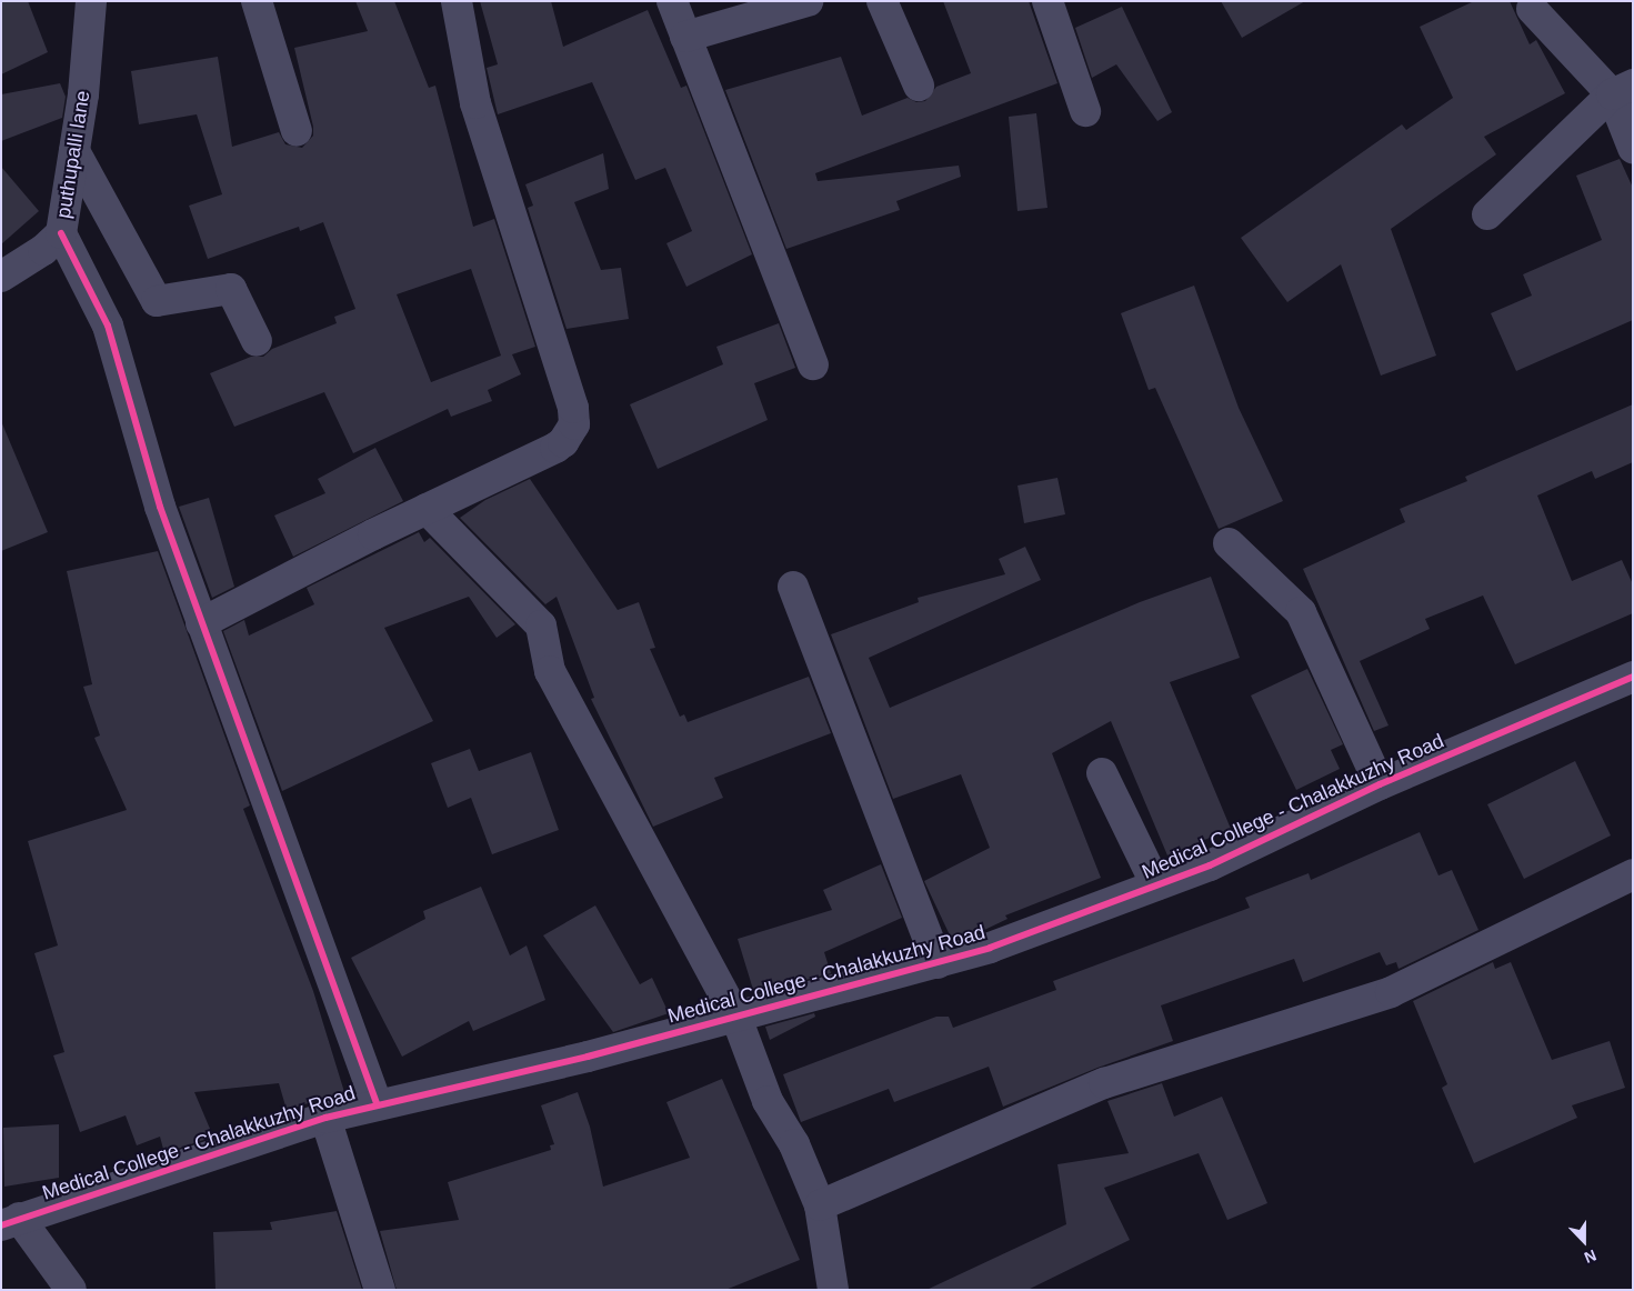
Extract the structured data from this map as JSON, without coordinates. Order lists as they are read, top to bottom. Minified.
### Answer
{"streets":{"street":["puthupalli lane","Medical College - Chalakkuzhy Road"]},"north":"bottom"}
